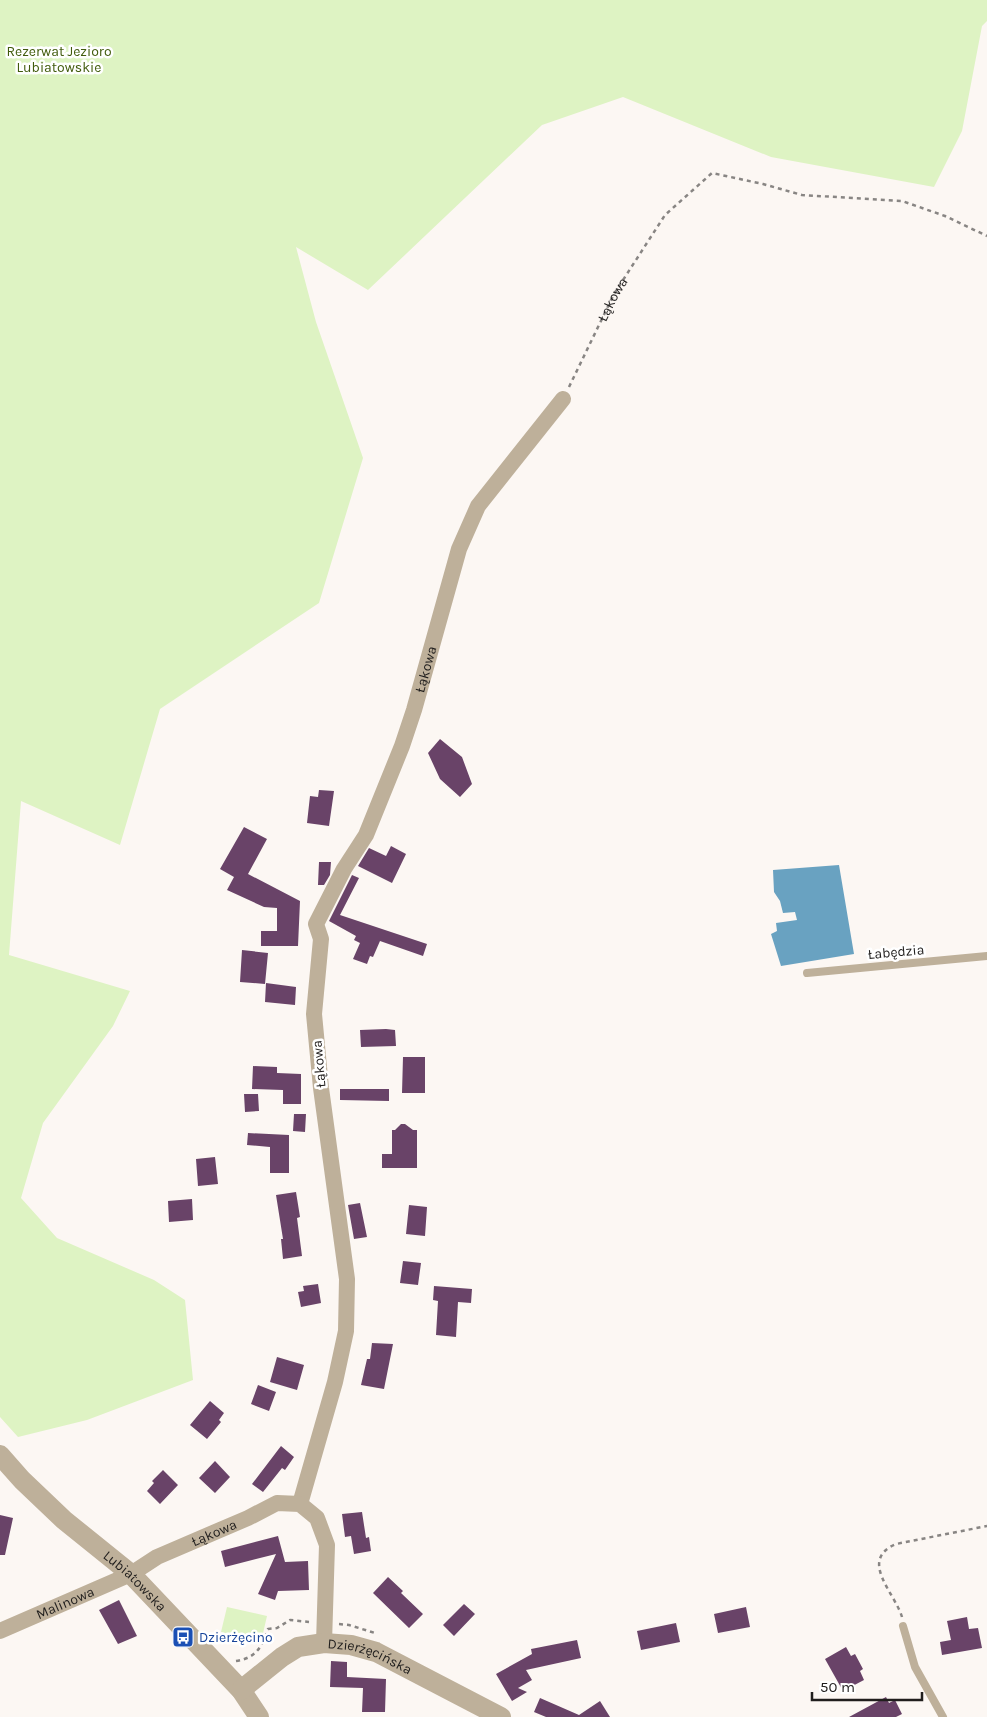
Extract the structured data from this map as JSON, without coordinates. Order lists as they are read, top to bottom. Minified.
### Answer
{"streets":{"street":["Łąkowa","Lubiatowska","Malinowa","Dzierżęcińska"],"lane":["Łabędzia"]},"crossings":[["Łąkowa","Lubiatowska"],["Łąkowa","Malinowa"],["Lubiatowska","Malinowa"],["Lubiatowska","Dzierżęcińska"]],"parks":["Rezerwat Jezioro Lubiatowskie"],"places":{"bus stop":["Dzierżęcino"]},"scale_bar":"50 m"}
